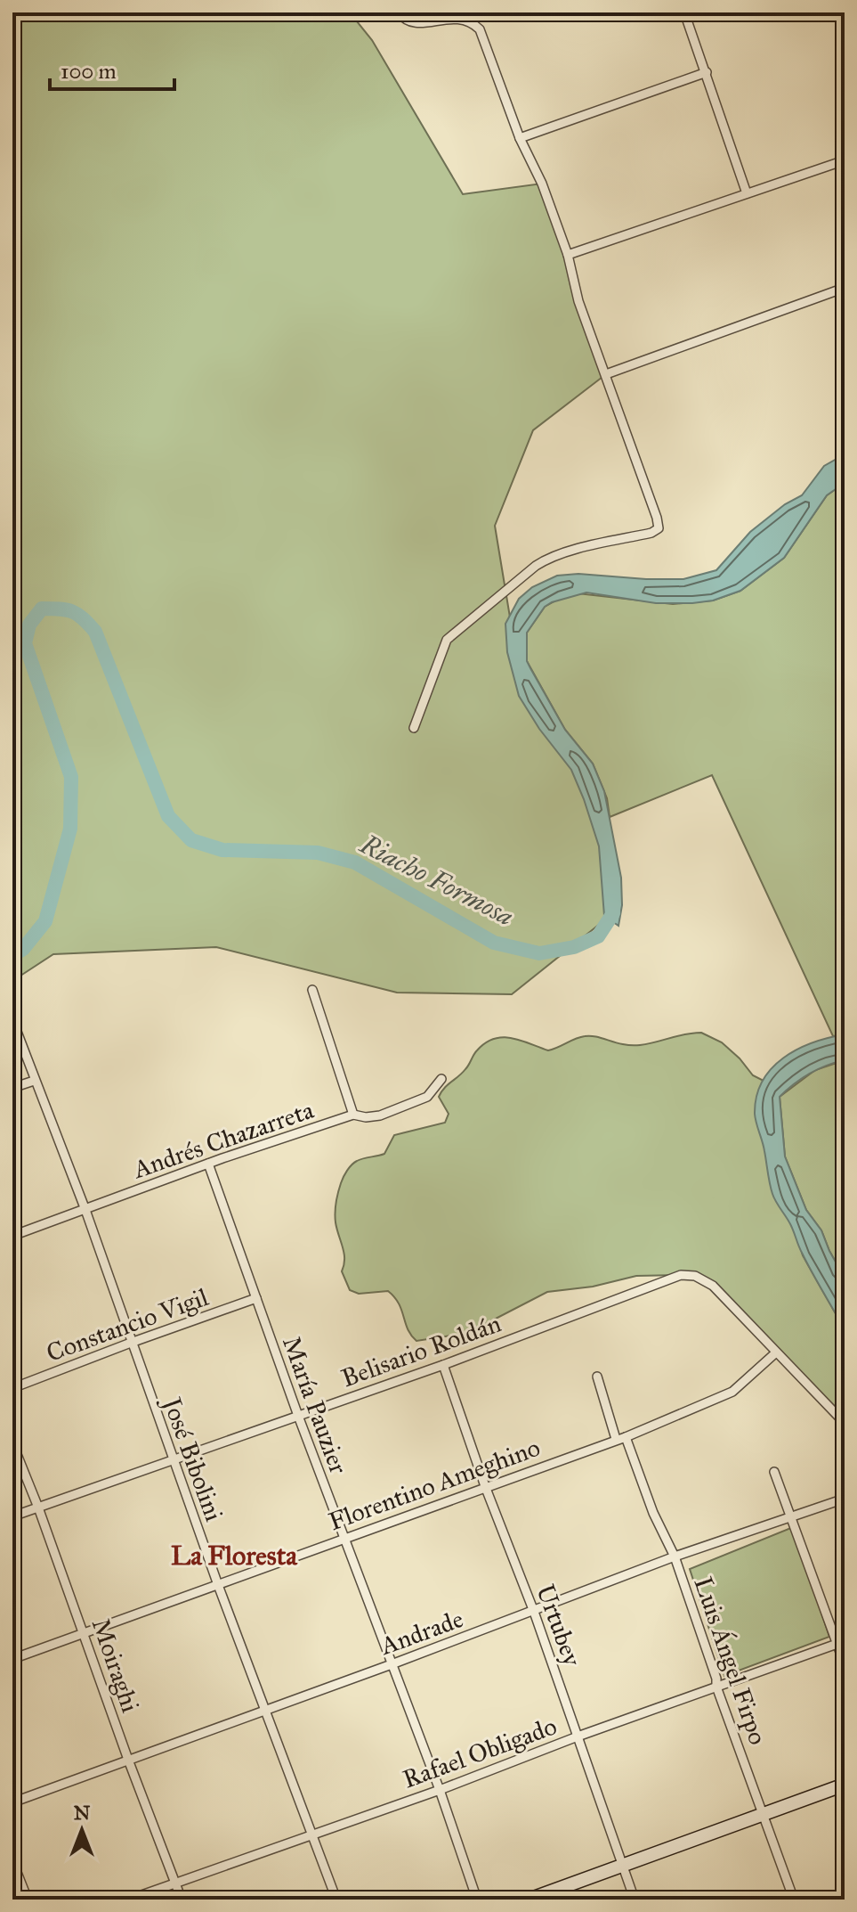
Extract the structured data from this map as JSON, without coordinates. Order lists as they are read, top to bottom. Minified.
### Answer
{"streets":{"street":["Andrés Chazarreta","Constancio Vigil","Belisario Roldán","María Pauzier","José Bibolini","Florentino Ameghino","Urtubey","Andrade","Luis Ángel Firpo","Moiraghi","Rafael Obligado"]},"crossings":[["Andrés Chazarreta","María Pauzier"],["Andrés Chazarreta","José Bibolini"],["Constancio Vigil","María Pauzier"],["Constancio Vigil","José Bibolini"],["Belisario Roldán","María Pauzier"],["Belisario Roldán","José Bibolini"],["Belisario Roldán","Florentino Ameghino"],["Belisario Roldán","Urtubey"],["Belisario Roldán","Moiraghi"],["María Pauzier","Florentino Ameghino"],["María Pauzier","Andrade"],["María Pauzier","Rafael Obligado"],["José Bibolini","Florentino Ameghino"],["José Bibolini","Andrade"],["José Bibolini","Rafael Obligado"],["Florentino Ameghino","Urtubey"],["Florentino Ameghino","Luis Ángel Firpo"],["Florentino Ameghino","Moiraghi"],["Urtubey","Andrade"],["Urtubey","Rafael Obligado"],["Andrade","Luis Ángel Firpo"],["Andrade","Moiraghi"],["Luis Ángel Firpo","Rafael Obligado"],["Moiraghi","Rafael Obligado"]],"districts":["La Floresta"],"water":["Riacho Formosa"],"scale_bar":"100 m","north":"top"}
